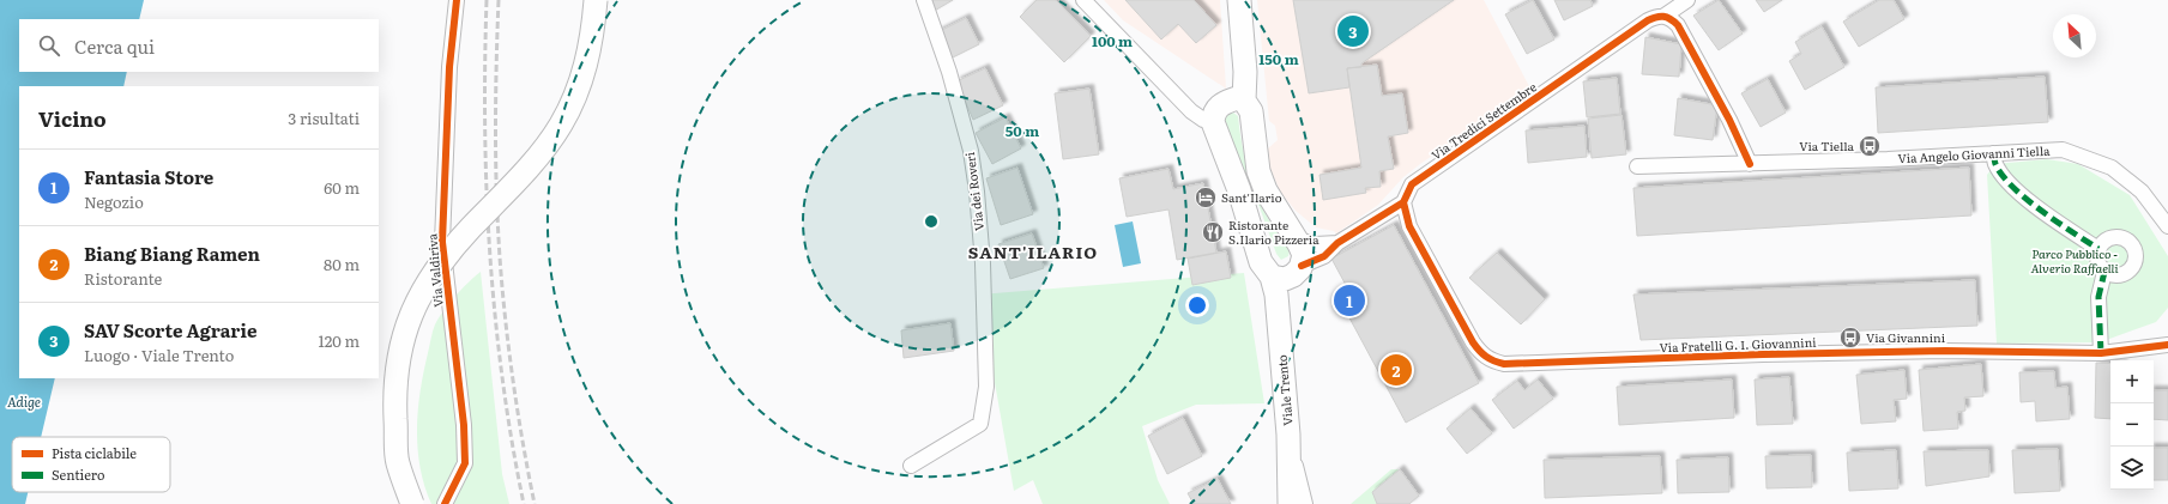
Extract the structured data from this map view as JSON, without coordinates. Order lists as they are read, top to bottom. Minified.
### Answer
{"streets":{"main road":["Viale Trento"],"street":["Via Tredici Settembre","Via Angelo Giovanni Tiella","Via dei Roveri","Via Valdiriva","Via Fratelli G. I. Giovannini"]},"crossings":[["Via Tredici Settembre","Via Fratelli G. I. Giovannini"]],"districts":["SANT'ILARIO"],"water":["Adige"],"parks":["Parco Pubblico - Alverio Raffaelli"],"places":{"bus stop":["Via Tiella","Via Givannini"],"hotel":["Sant'Ilario"],"restaurant":["Ristorante S.Ilario Pizzeria"]},"legend":["Pista ciclabile","Sentiero"],"north":"top left","page":{"pins":["3","1","2"],"search":"Cerca qui","heading":["Vicino","3 risultati"],"list":[{"mark":"1","name":"Fantasia Store","note":"Negozio","value":"60 m"},{"mark":"2","name":"Biang Biang Ramen","note":"Ristorante","value":"80 m"},{"mark":"3","name":"SAV Scorte Agrarie","note":"Luogo · Viale Trento","value":"120 m"}],"map_buttons":["+","−"]},"rings":["100 m","150 m","50 m"]}
